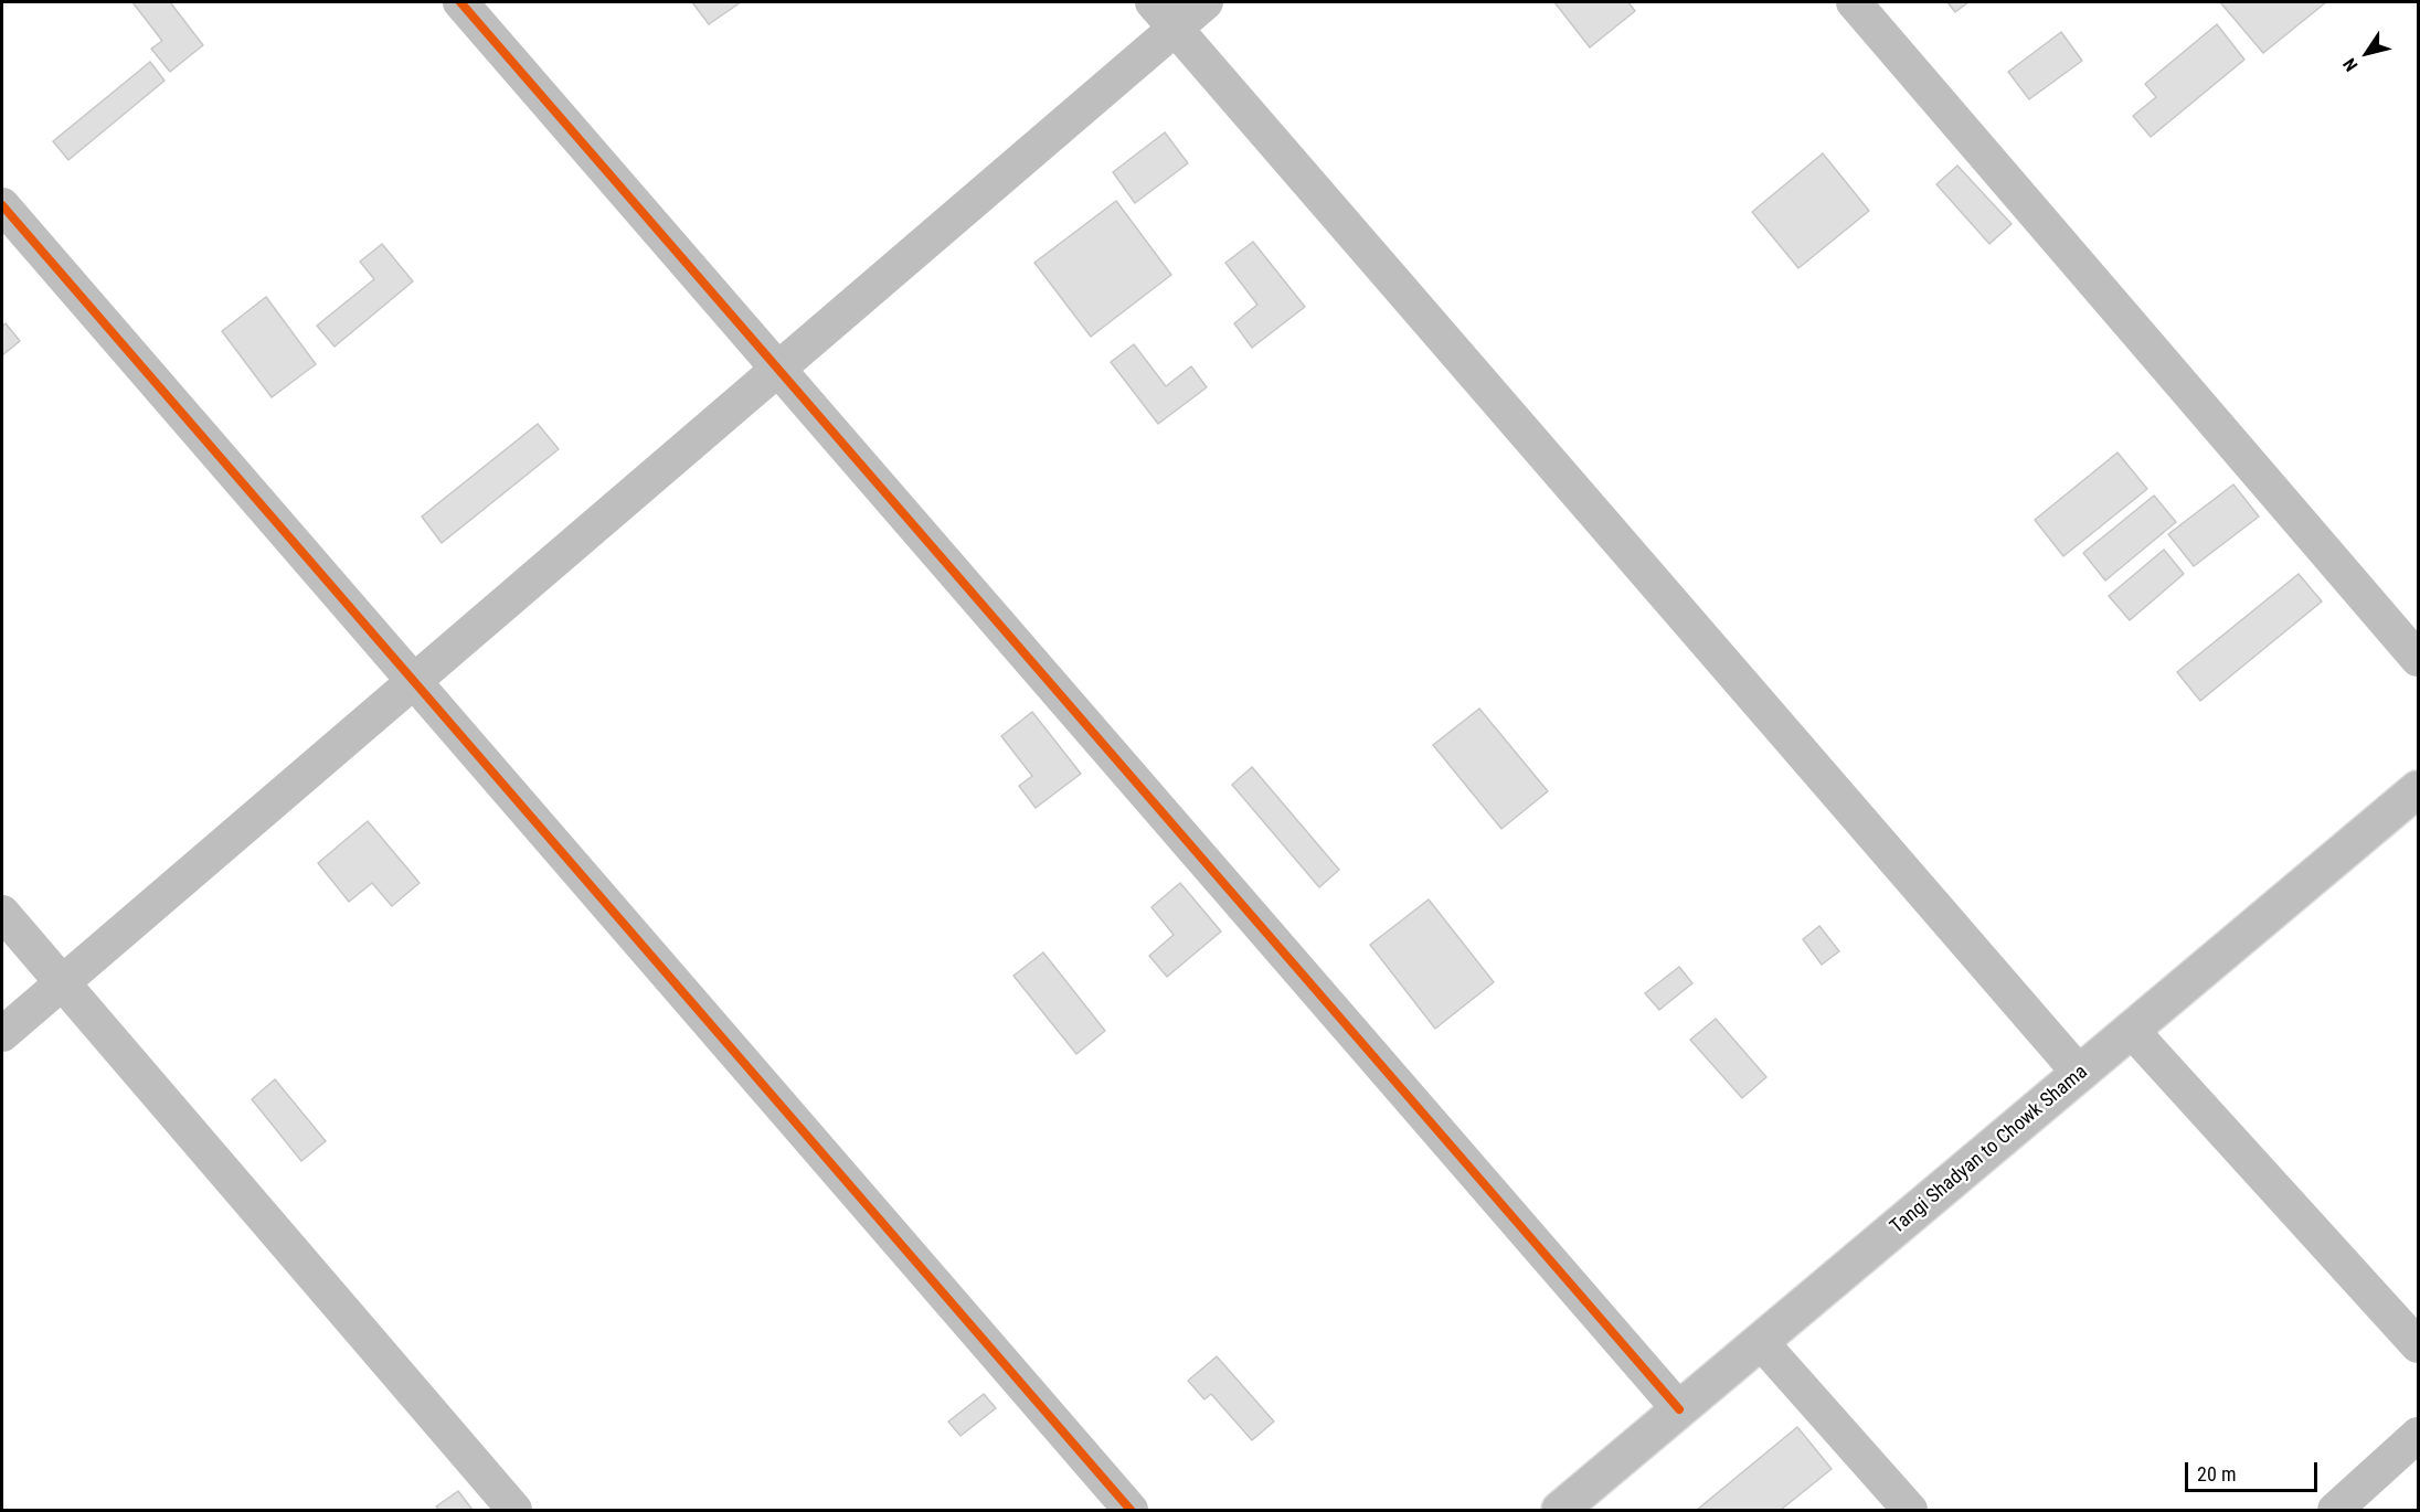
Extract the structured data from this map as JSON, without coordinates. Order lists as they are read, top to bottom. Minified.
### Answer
{"streets":{"main road":["Tangi Shadyan to Chowk Shama"]},"scale_bar":"20 m","north":"bottom left"}
